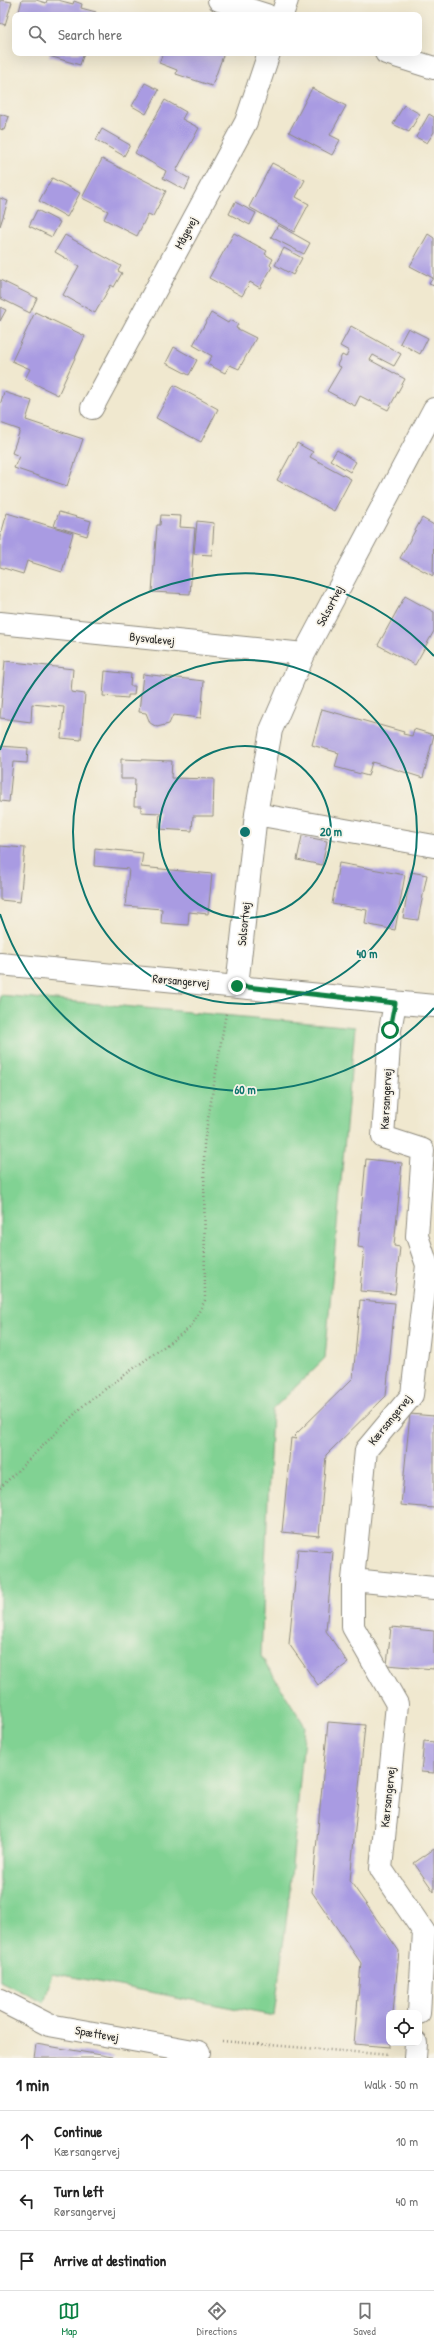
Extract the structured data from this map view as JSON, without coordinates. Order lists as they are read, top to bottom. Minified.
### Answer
{"streets":{"street":["Mågevej","Solsortvej","Bysvalevej","Rørsangervej","Kærsangervej","Spættevej"]},"crossings":[["Solsortvej","Bysvalevej"],["Solsortvej","Rørsangervej"],["Rørsangervej","Kærsangervej"]],"page":{"search":"Search here","heading":["1 min","Walk · 50 m"],"list":[["Continue","Kærsangervej","10 m"],["Turn left","Rørsangervej","40 m"],"Arrive at destination"],"nav":["Map","Directions","Saved"]},"rings":["20 m","40 m","60 m"]}
